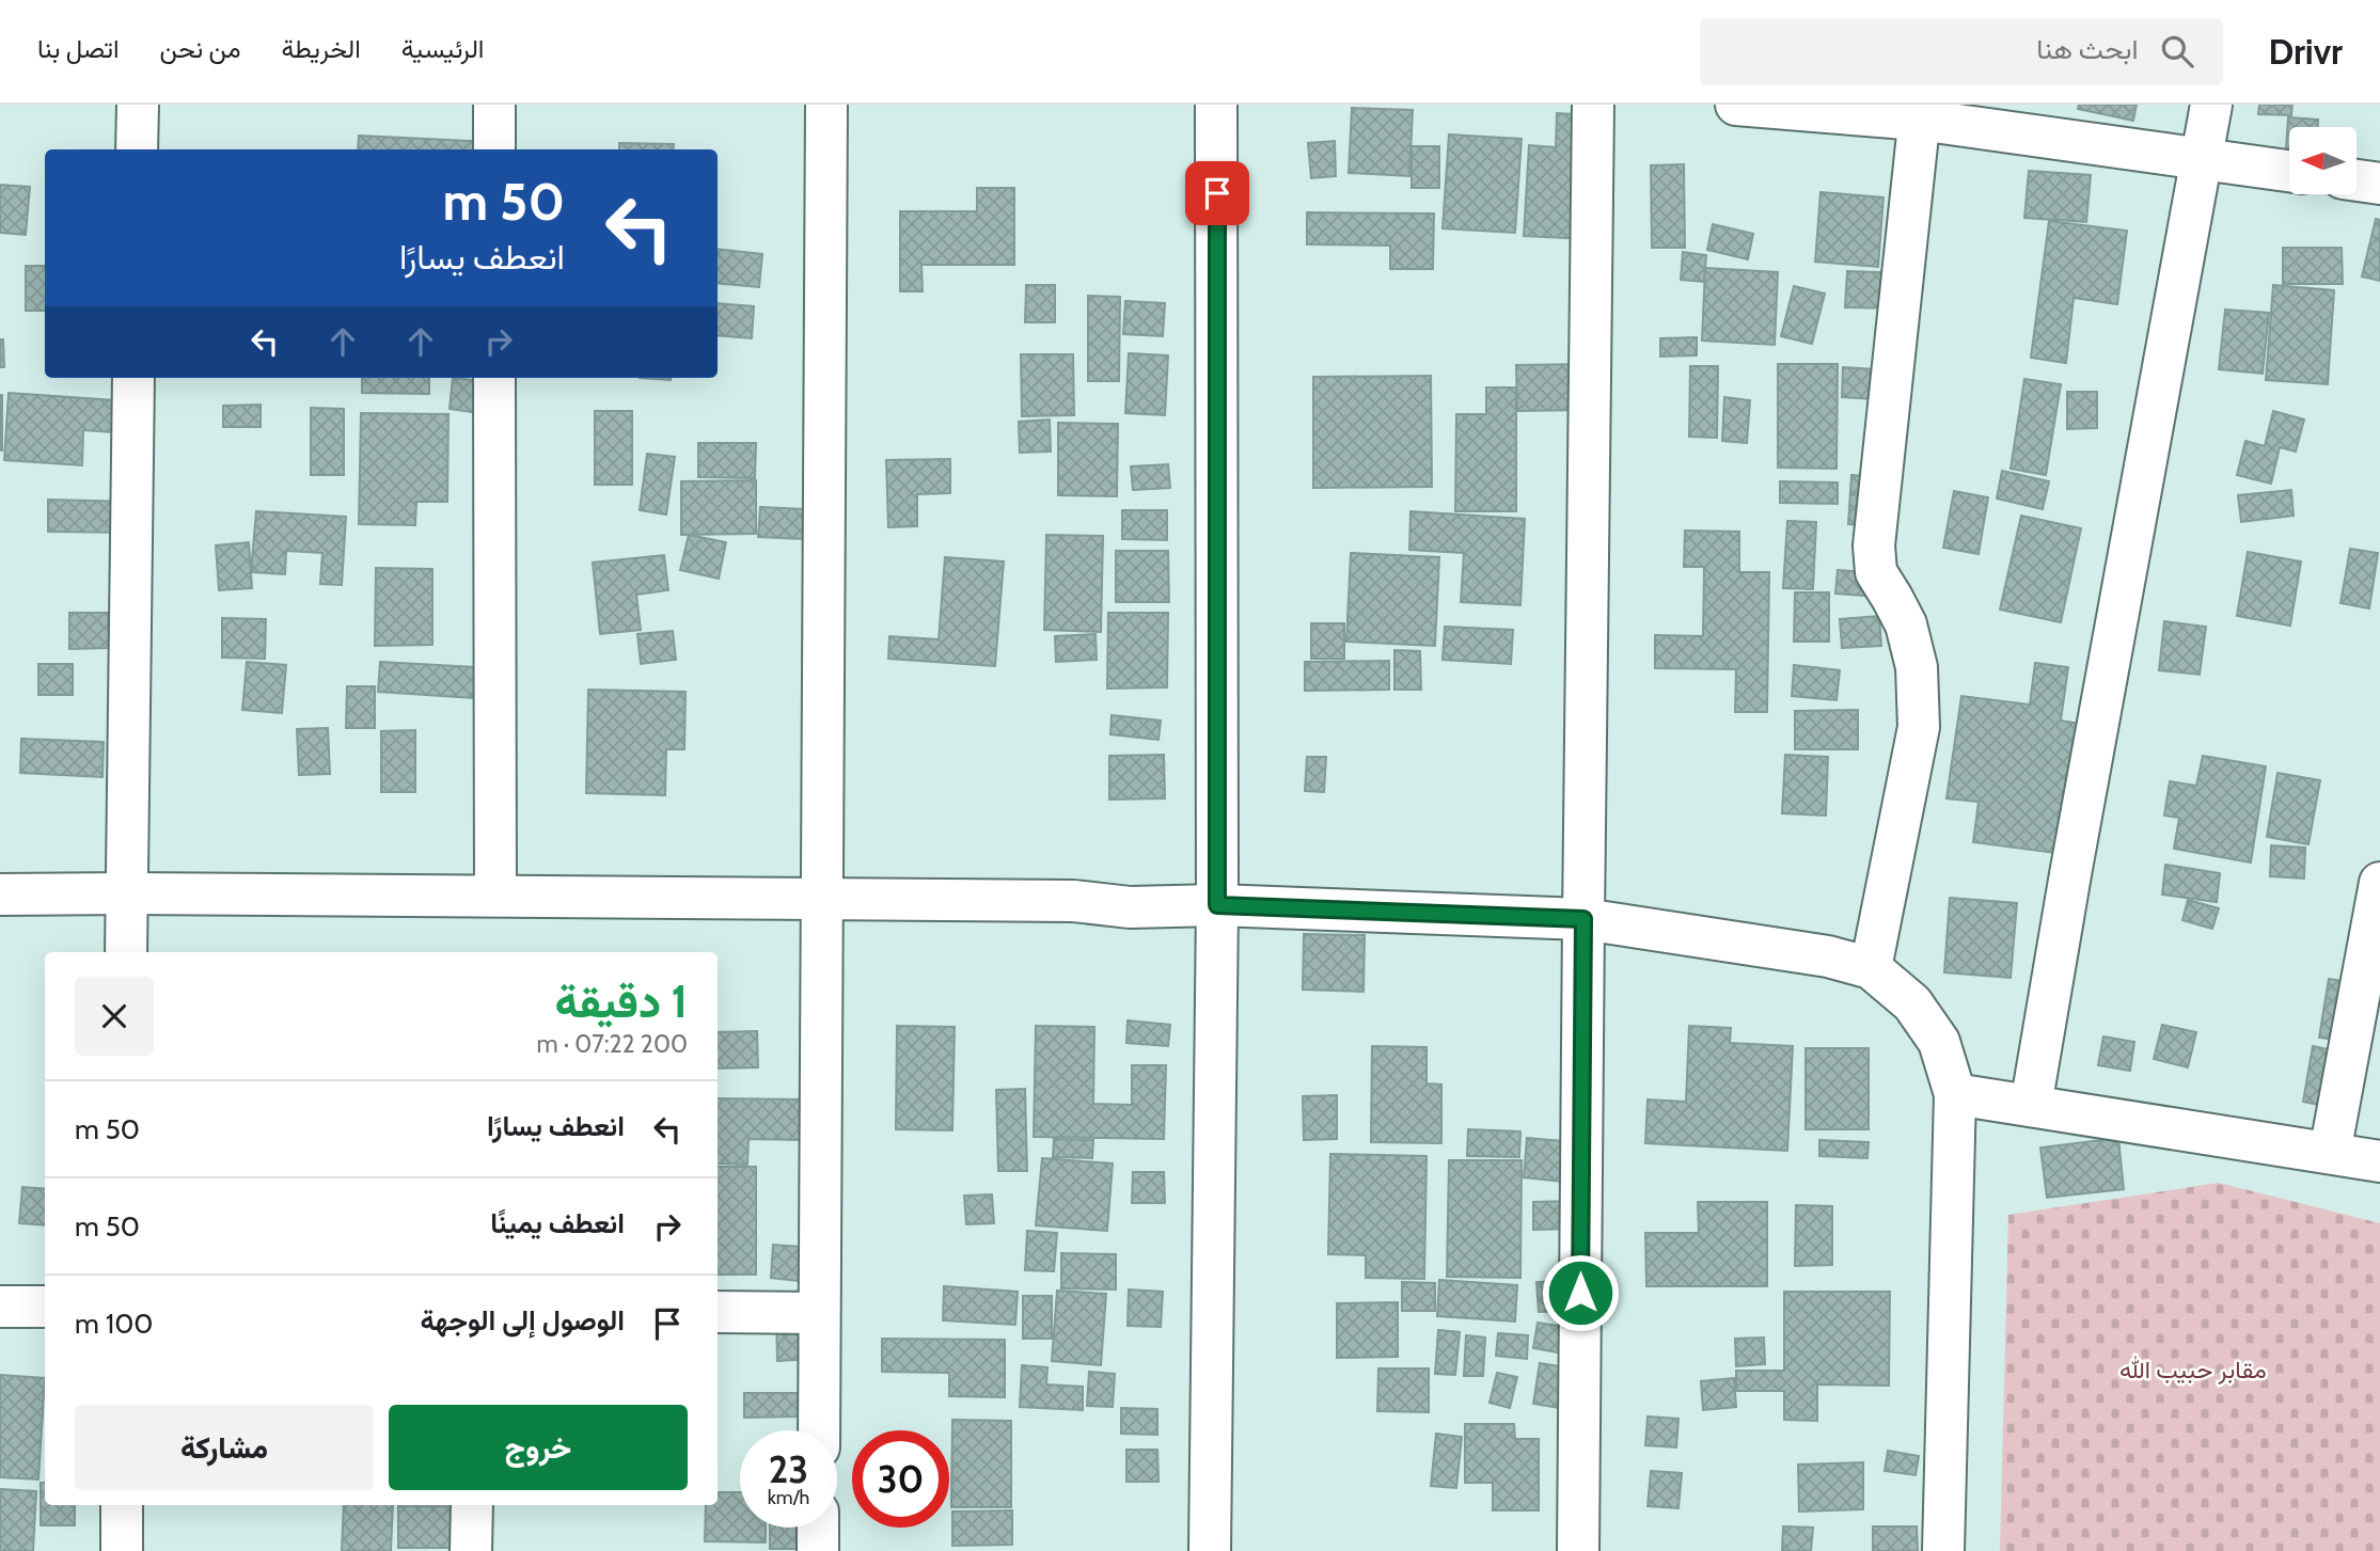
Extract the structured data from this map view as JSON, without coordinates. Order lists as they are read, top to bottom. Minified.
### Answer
{"parks":["مقابر حبيب الله"],"north":"left","page":{"header":"Drivr","search":"ابحث هنا","nav":["الرئيسية","الخريطة","من نحن","اتصل بنا"],"turn":["50 m","انعطف يسارًا"],"heading":["1 دقيقة","200 m · 07:22"],"list":[{"name":"انعطف يسارًا","value":"50 m"},{"name":"انعطف يمينًا","value":"50 m"},{"name":"الوصول إلى الوجهة","value":"100 m"}],"buttons":["خروج","مشاركة"],"speed":"23 km/h","limit":"30"}}
